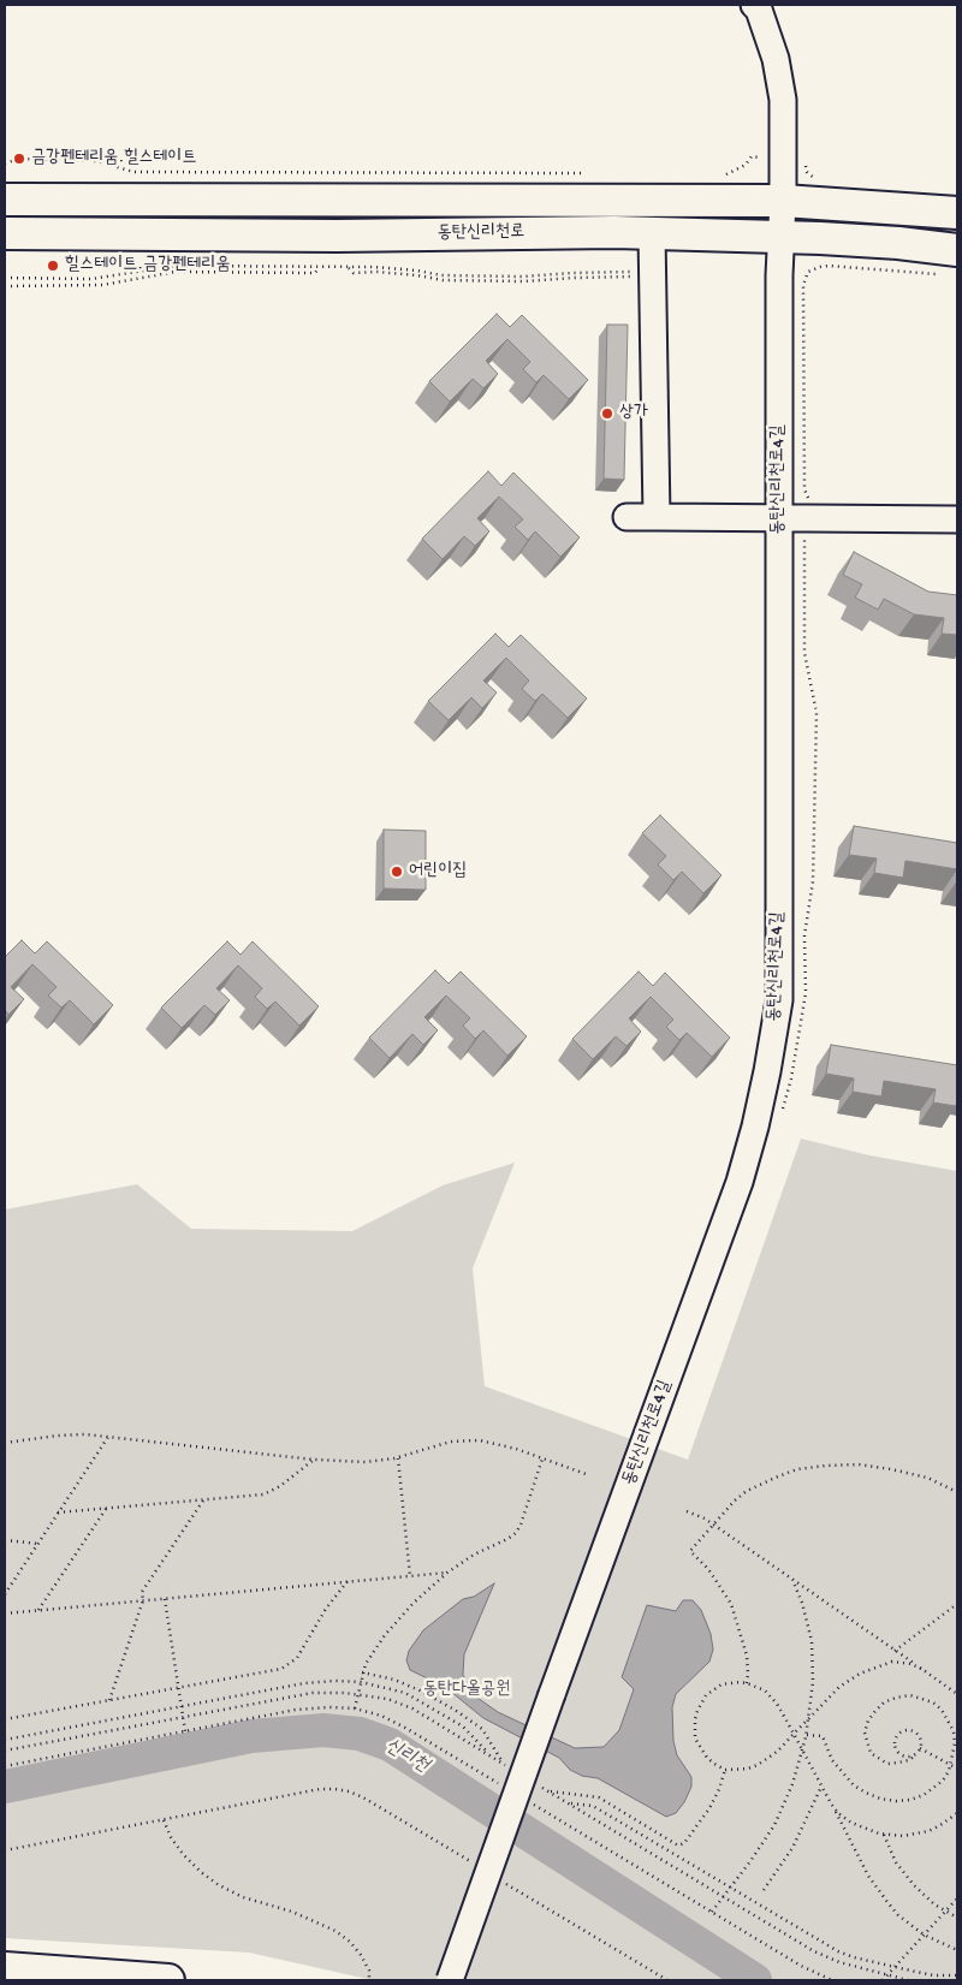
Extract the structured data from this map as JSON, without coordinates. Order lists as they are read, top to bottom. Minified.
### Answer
{"streets":{"main road":["동탄신리천로"],"street":["동탄신리천로4길"]},"crossings":[["동탄신리천로","동탄신리천로4길"]],"water":["신리천"],"parks":["동탄다올공원"],"places":["금강펜테리움.힐스테이트","힐스테이트.금강펜테리움","상가","어린이집"]}
